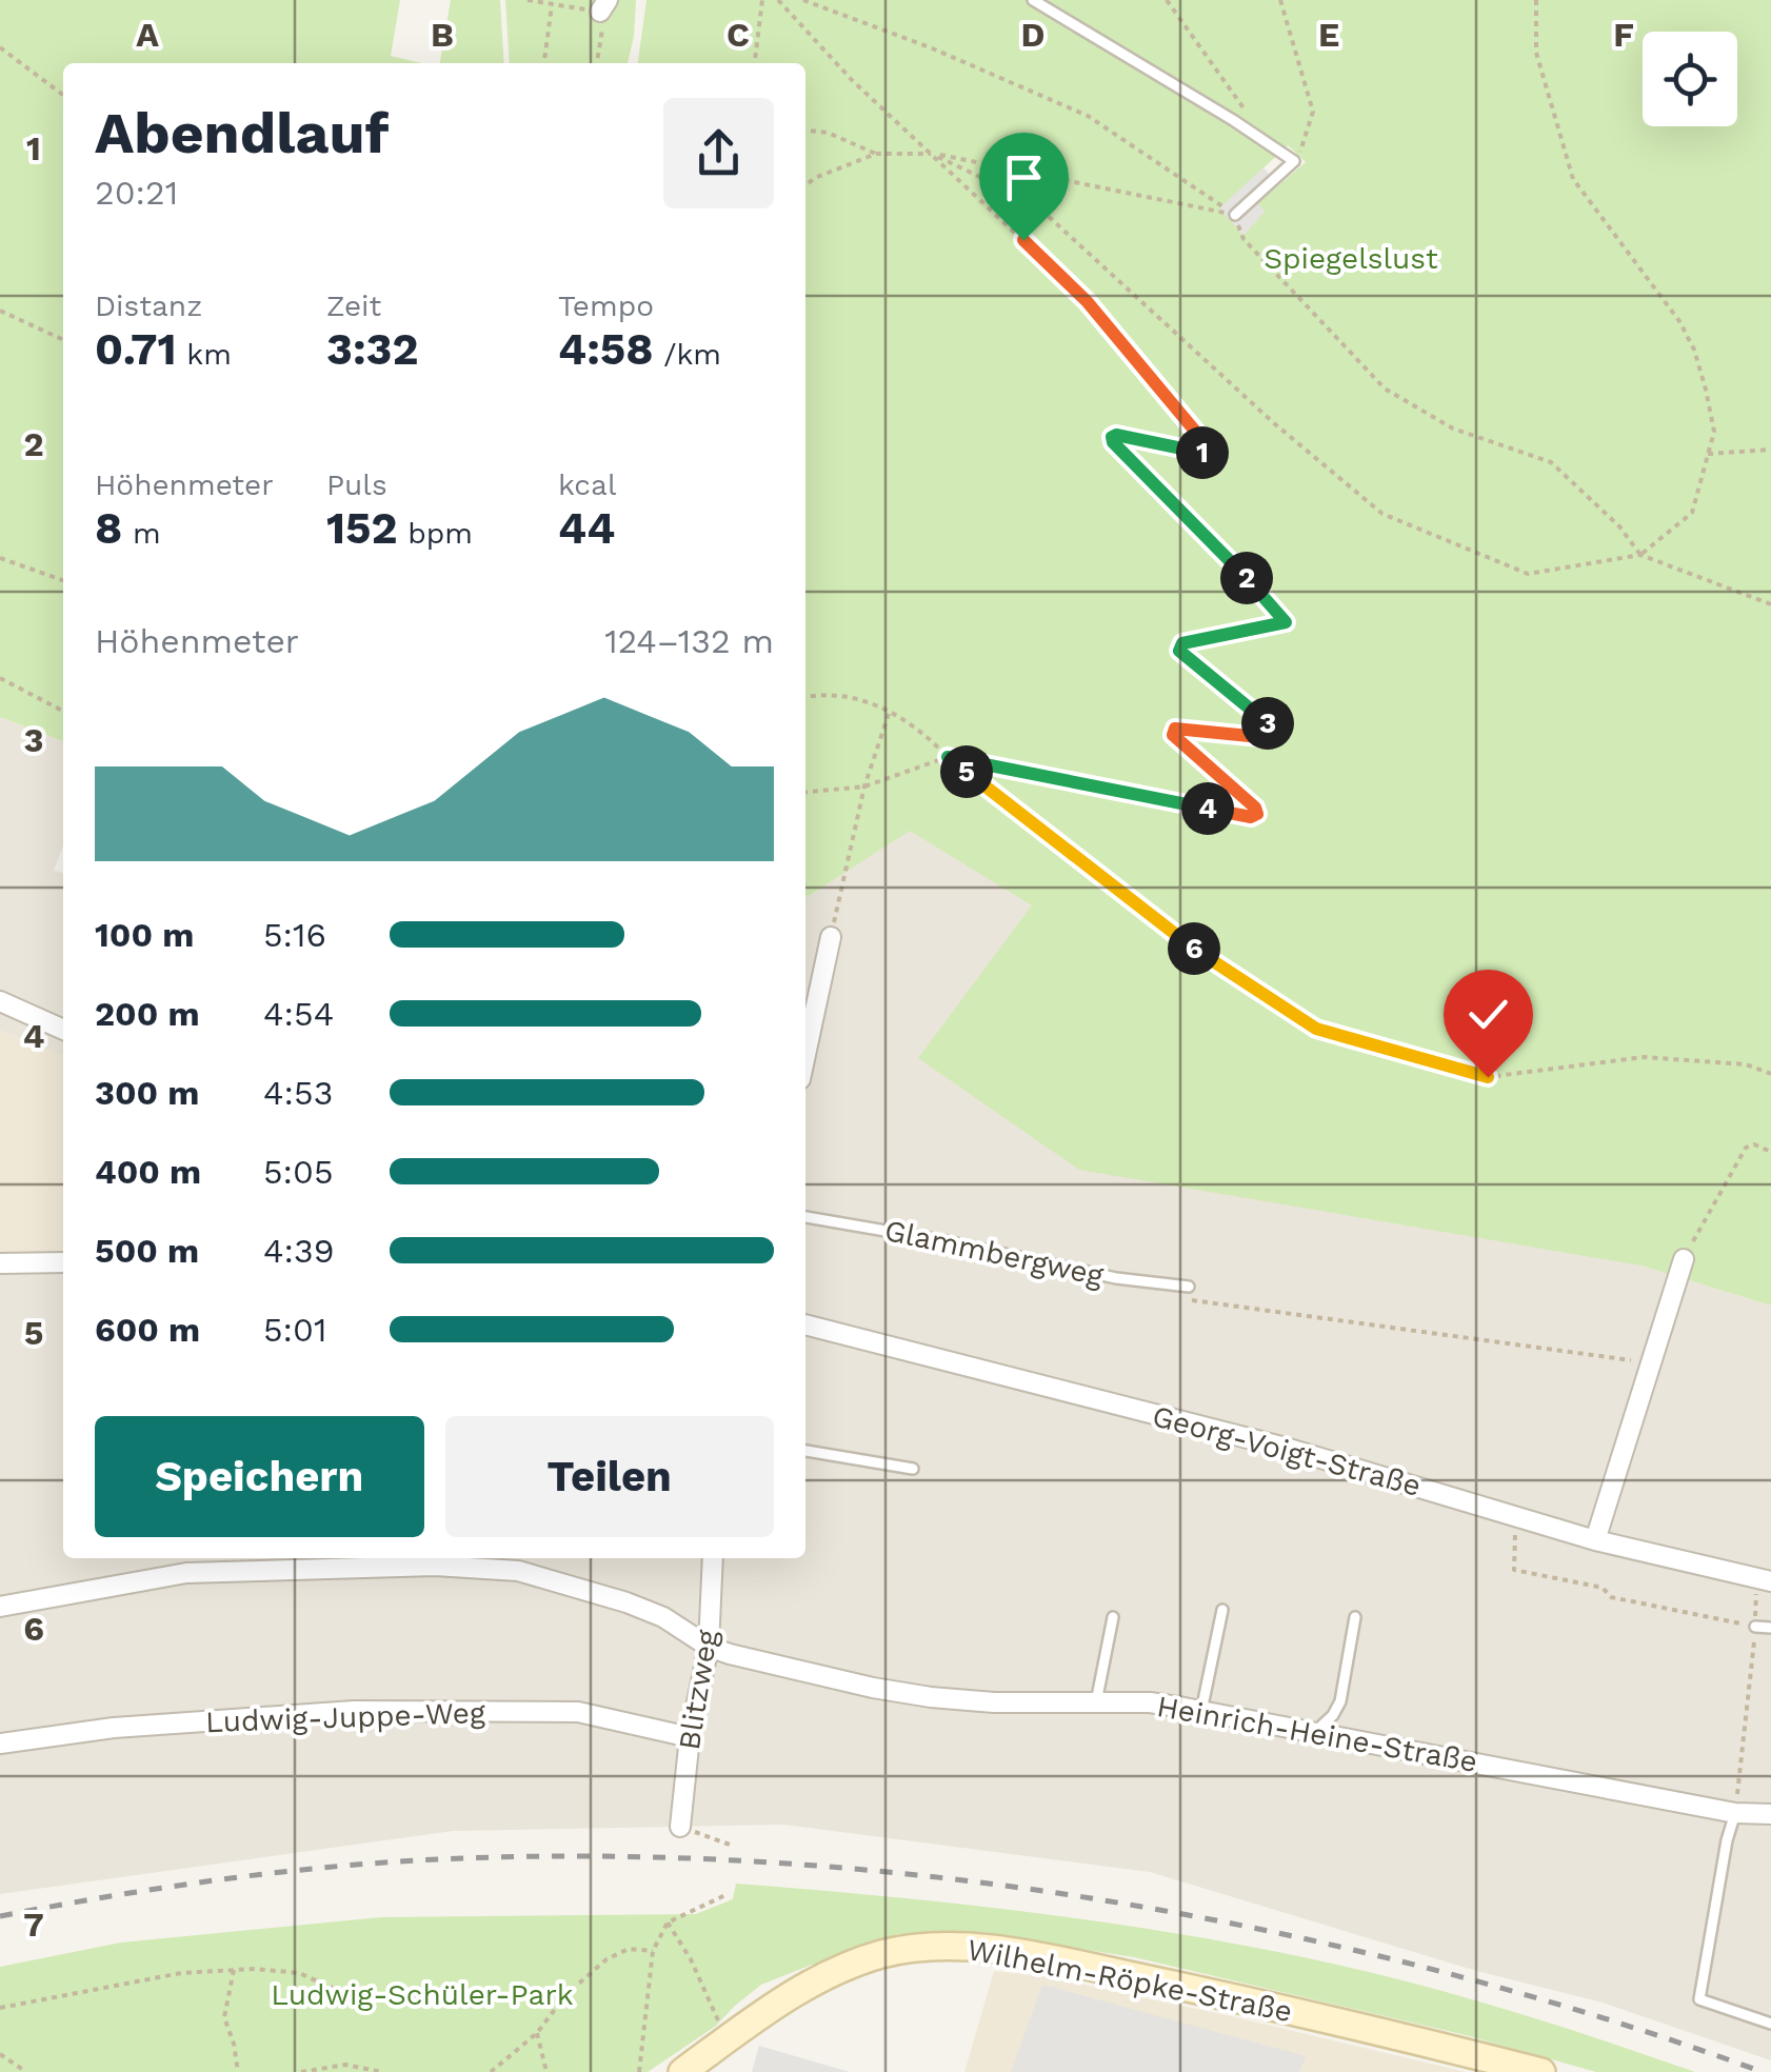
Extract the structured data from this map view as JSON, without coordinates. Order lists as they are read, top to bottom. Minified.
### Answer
{"streets":{"main road":["Wilhelm-Röpke-Straße"],"street":["Georg-Voigt-Straße","Blitzweg","Ludwig-Juppe-Weg","Heinrich-Heine-Straße"],"lane":["Glammbergweg"]},"crossings":[["Blitzweg","Ludwig-Juppe-Weg"],["Blitzweg","Heinrich-Heine-Straße"]],"parks":["Spiegelslust","Ludwig-Schüler-Park"],"page":{"heading":["Abendlauf","20:21"],"stats":[["Distanz","0.71 km"],["Zeit","3:32"],["Tempo","4:58 /km"],["Höhenmeter","8 m"],["Puls","152 bpm"],["kcal","44"]],"pins":["1","2","3","5","4","6"],"chart":["Höhenmeter","124–132 m"],"list":[{"name":"100 m","note":"5:16"},{"name":"200 m","note":"4:54"},{"name":"300 m","note":"4:53"},{"name":"400 m","note":"5:05"},{"name":"500 m","note":"4:39"},{"name":"600 m","note":"5:01"}],"buttons":["Speichern","Teilen"]},"grid":{"columns":["A","B","C","D","E","F"],"rows":["1","2","3","4","5","6","7"]}}
